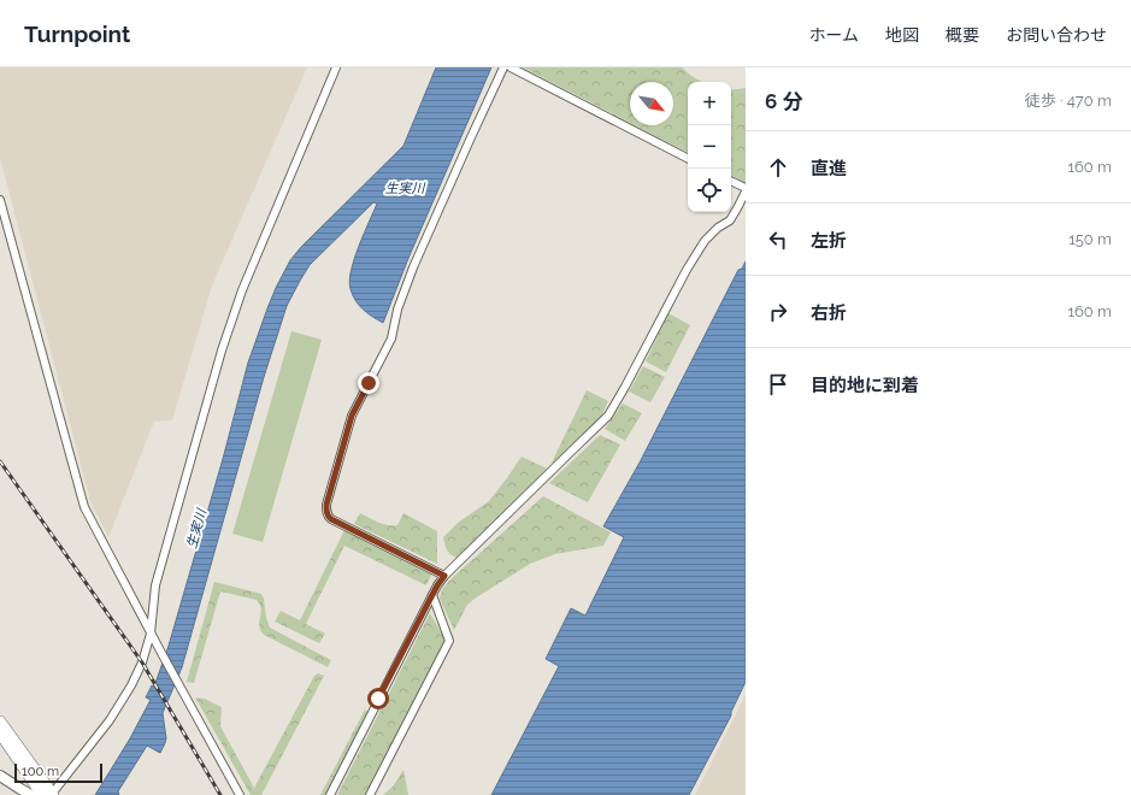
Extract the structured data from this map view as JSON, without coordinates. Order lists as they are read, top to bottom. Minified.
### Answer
{"water":["生実川"],"scale_bar":"100 m","north":"bottom right","page":{"header":"Turnpoint","nav":["ホーム","地図","概要","お問い合わせ"],"heading":["6 分","徒歩 · 470 m"],"map_buttons":["+","−"],"list":[["直進","160 m"],["左折","150 m"],["右折","160 m"],"目的地に到着"],"scale":"100 m"}}
